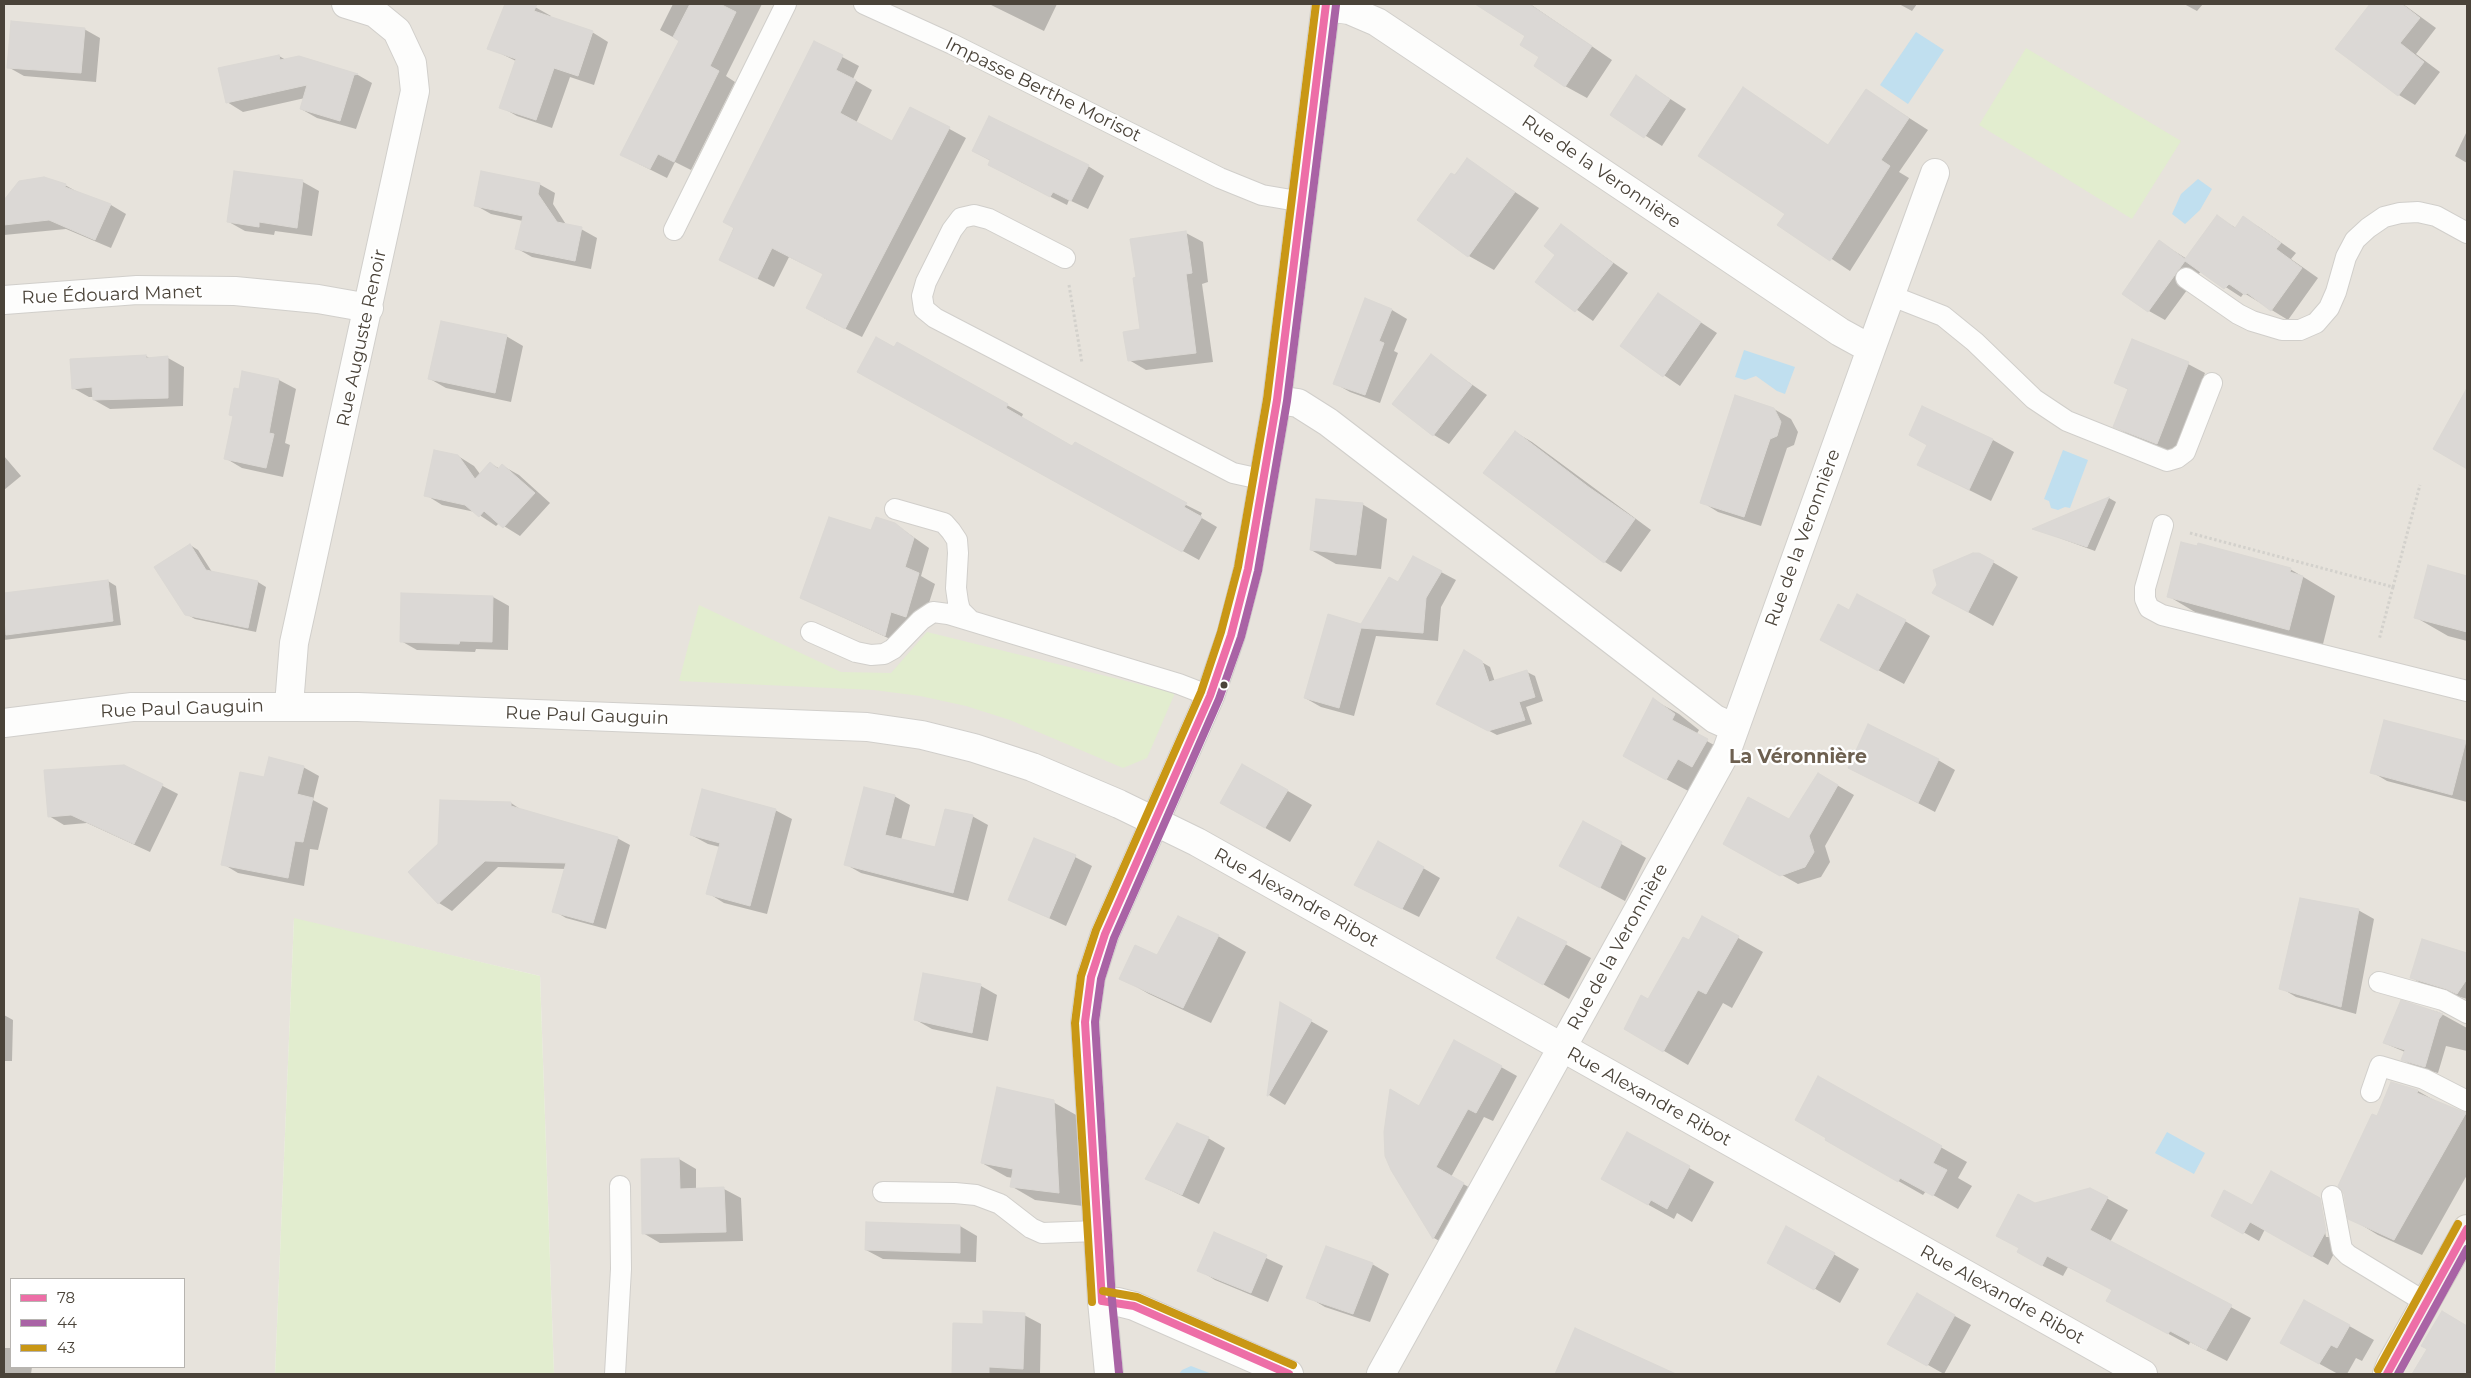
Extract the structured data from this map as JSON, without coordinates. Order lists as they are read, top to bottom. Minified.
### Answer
{"streets":{"street":["Rue de la Veronnière","Rue Édouard Manet","Rue Auguste Renoir","Rue Paul Gauguin","Rue Alexandre Ribot"],"lane":["Impasse Berthe Morisot"]},"crossings":[["Rue de la Veronnière","Rue Alexandre Ribot"],["Rue Édouard Manet","Rue Auguste Renoir"],["Rue Auguste Renoir","Rue Paul Gauguin"],["Rue Paul Gauguin","Rue Alexandre Ribot"]],"districts":["La Véronnière"],"lines":["transit line 78","transit line 43","transit line 44"],"legend":["78","44","43"]}
